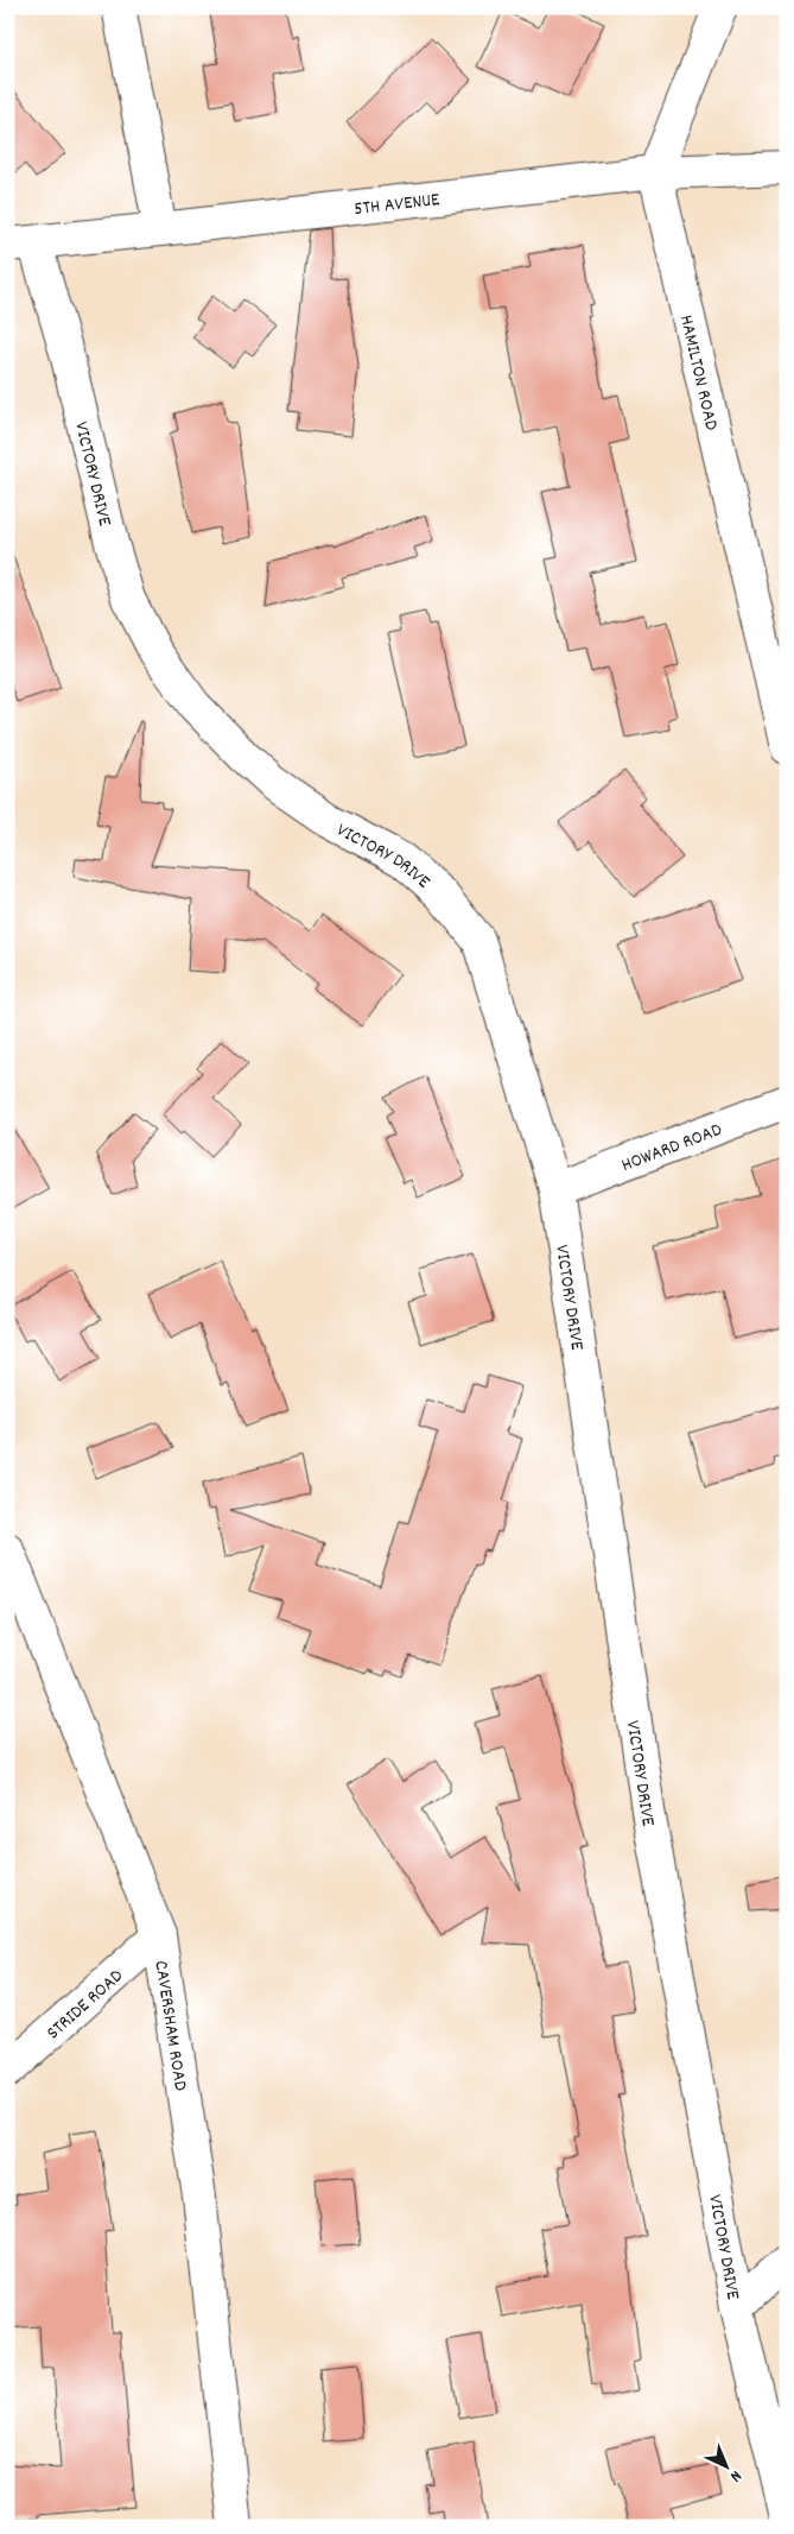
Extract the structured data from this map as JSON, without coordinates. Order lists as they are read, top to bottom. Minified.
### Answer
{"streets":{"street":["5TH AVENUE","HAMILTON ROAD","VICTORY DRIVE","HOWARD ROAD","STRIDE ROAD","CAVERSHAM ROAD"]},"crossings":[["5TH AVENUE","HAMILTON ROAD"],["5TH AVENUE","VICTORY DRIVE"],["VICTORY DRIVE","HOWARD ROAD"],["STRIDE ROAD","CAVERSHAM ROAD"]],"north":"bottom right"}
